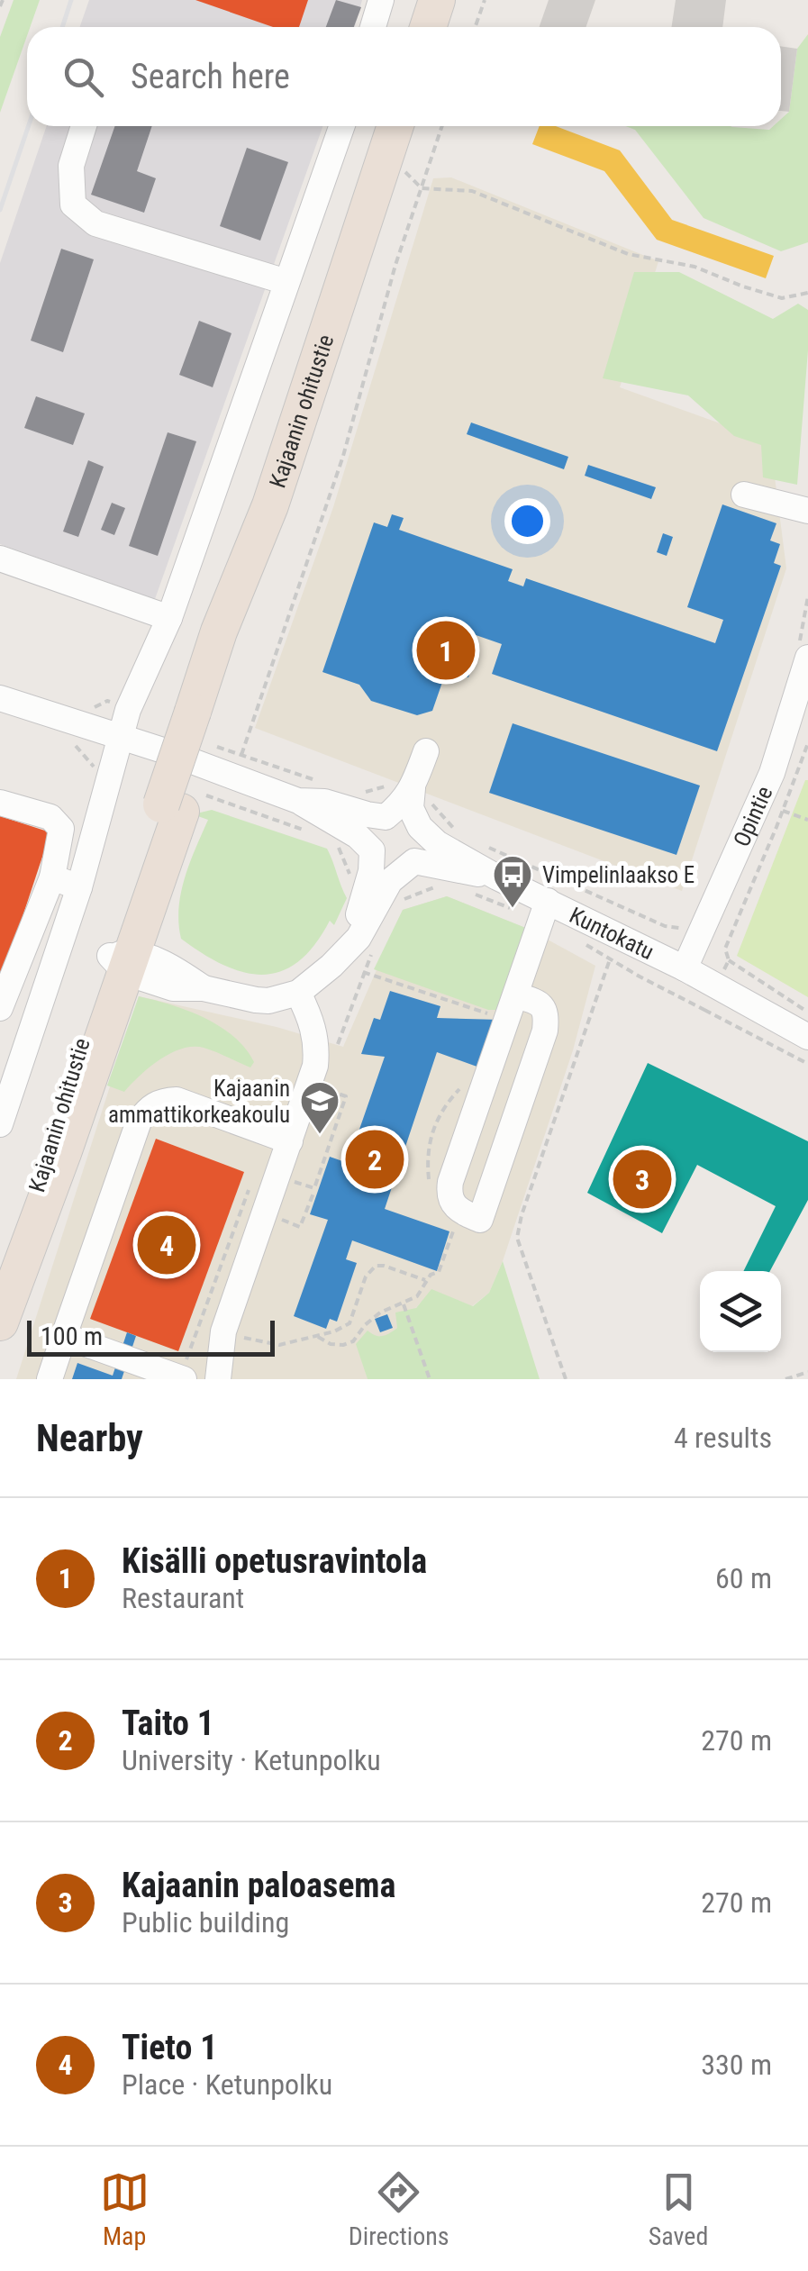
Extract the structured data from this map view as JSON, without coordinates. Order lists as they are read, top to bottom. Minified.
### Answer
{"streets":{"highway":["Kajaanin ohitustie"],"street":["Opintie","Kuntokatu"]},"crossings":[["Opintie","Kuntokatu"]],"places":{"bus stop":["Vimpelinlaakso E"],"school or university":["Kajaanin ammattikorkeakoulu"]},"scale_bar":"100 m","page":{"search":"Search here","pins":["1","2","3","4"],"scale":"100 m","heading":["Nearby","4 results"],"list":[{"mark":"1","name":"Kisälli opetusravintola","note":"Restaurant","value":"60 m"},{"mark":"2","name":"Taito 1","note":"University · Ketunpolku","value":"270 m"},{"mark":"3","name":"Kajaanin paloasema","note":"Public building","value":"270 m"},{"mark":"4","name":"Tieto 1","note":"Place · Ketunpolku","value":"330 m"}],"nav":["Map","Directions","Saved"]}}
